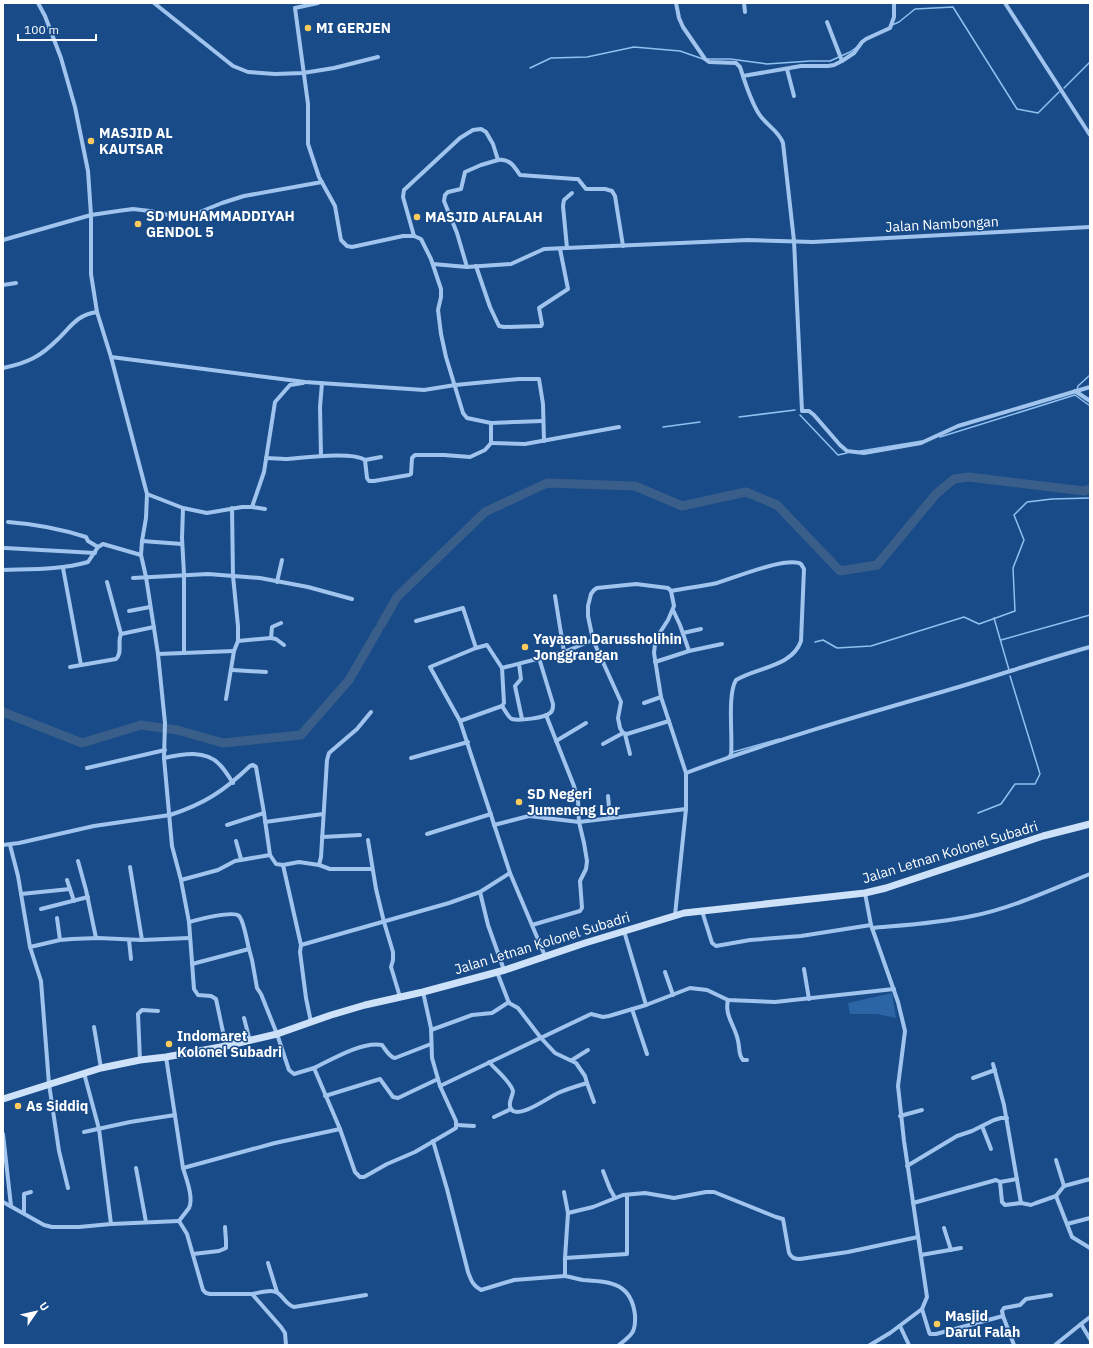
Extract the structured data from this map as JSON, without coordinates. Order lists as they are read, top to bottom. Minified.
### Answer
{"streets":{"main road":["Jalan Letnan Kolonel Subadri"],"street":["Jalan Nambongan"]},"places":["MI GERJEN","MASJID AL KAUTSAR","MASJID ALFALAH","SD MUHAMMADDIYAH GENDOL 5","Yayasan Darussholihin Jonggrangan","SD Negeri Jumeneng Lor","Indomaret Kolonel Subadri","As Siddiq","Masjid Darul Falah"],"scale_bar":"100 m","north":"top right"}
